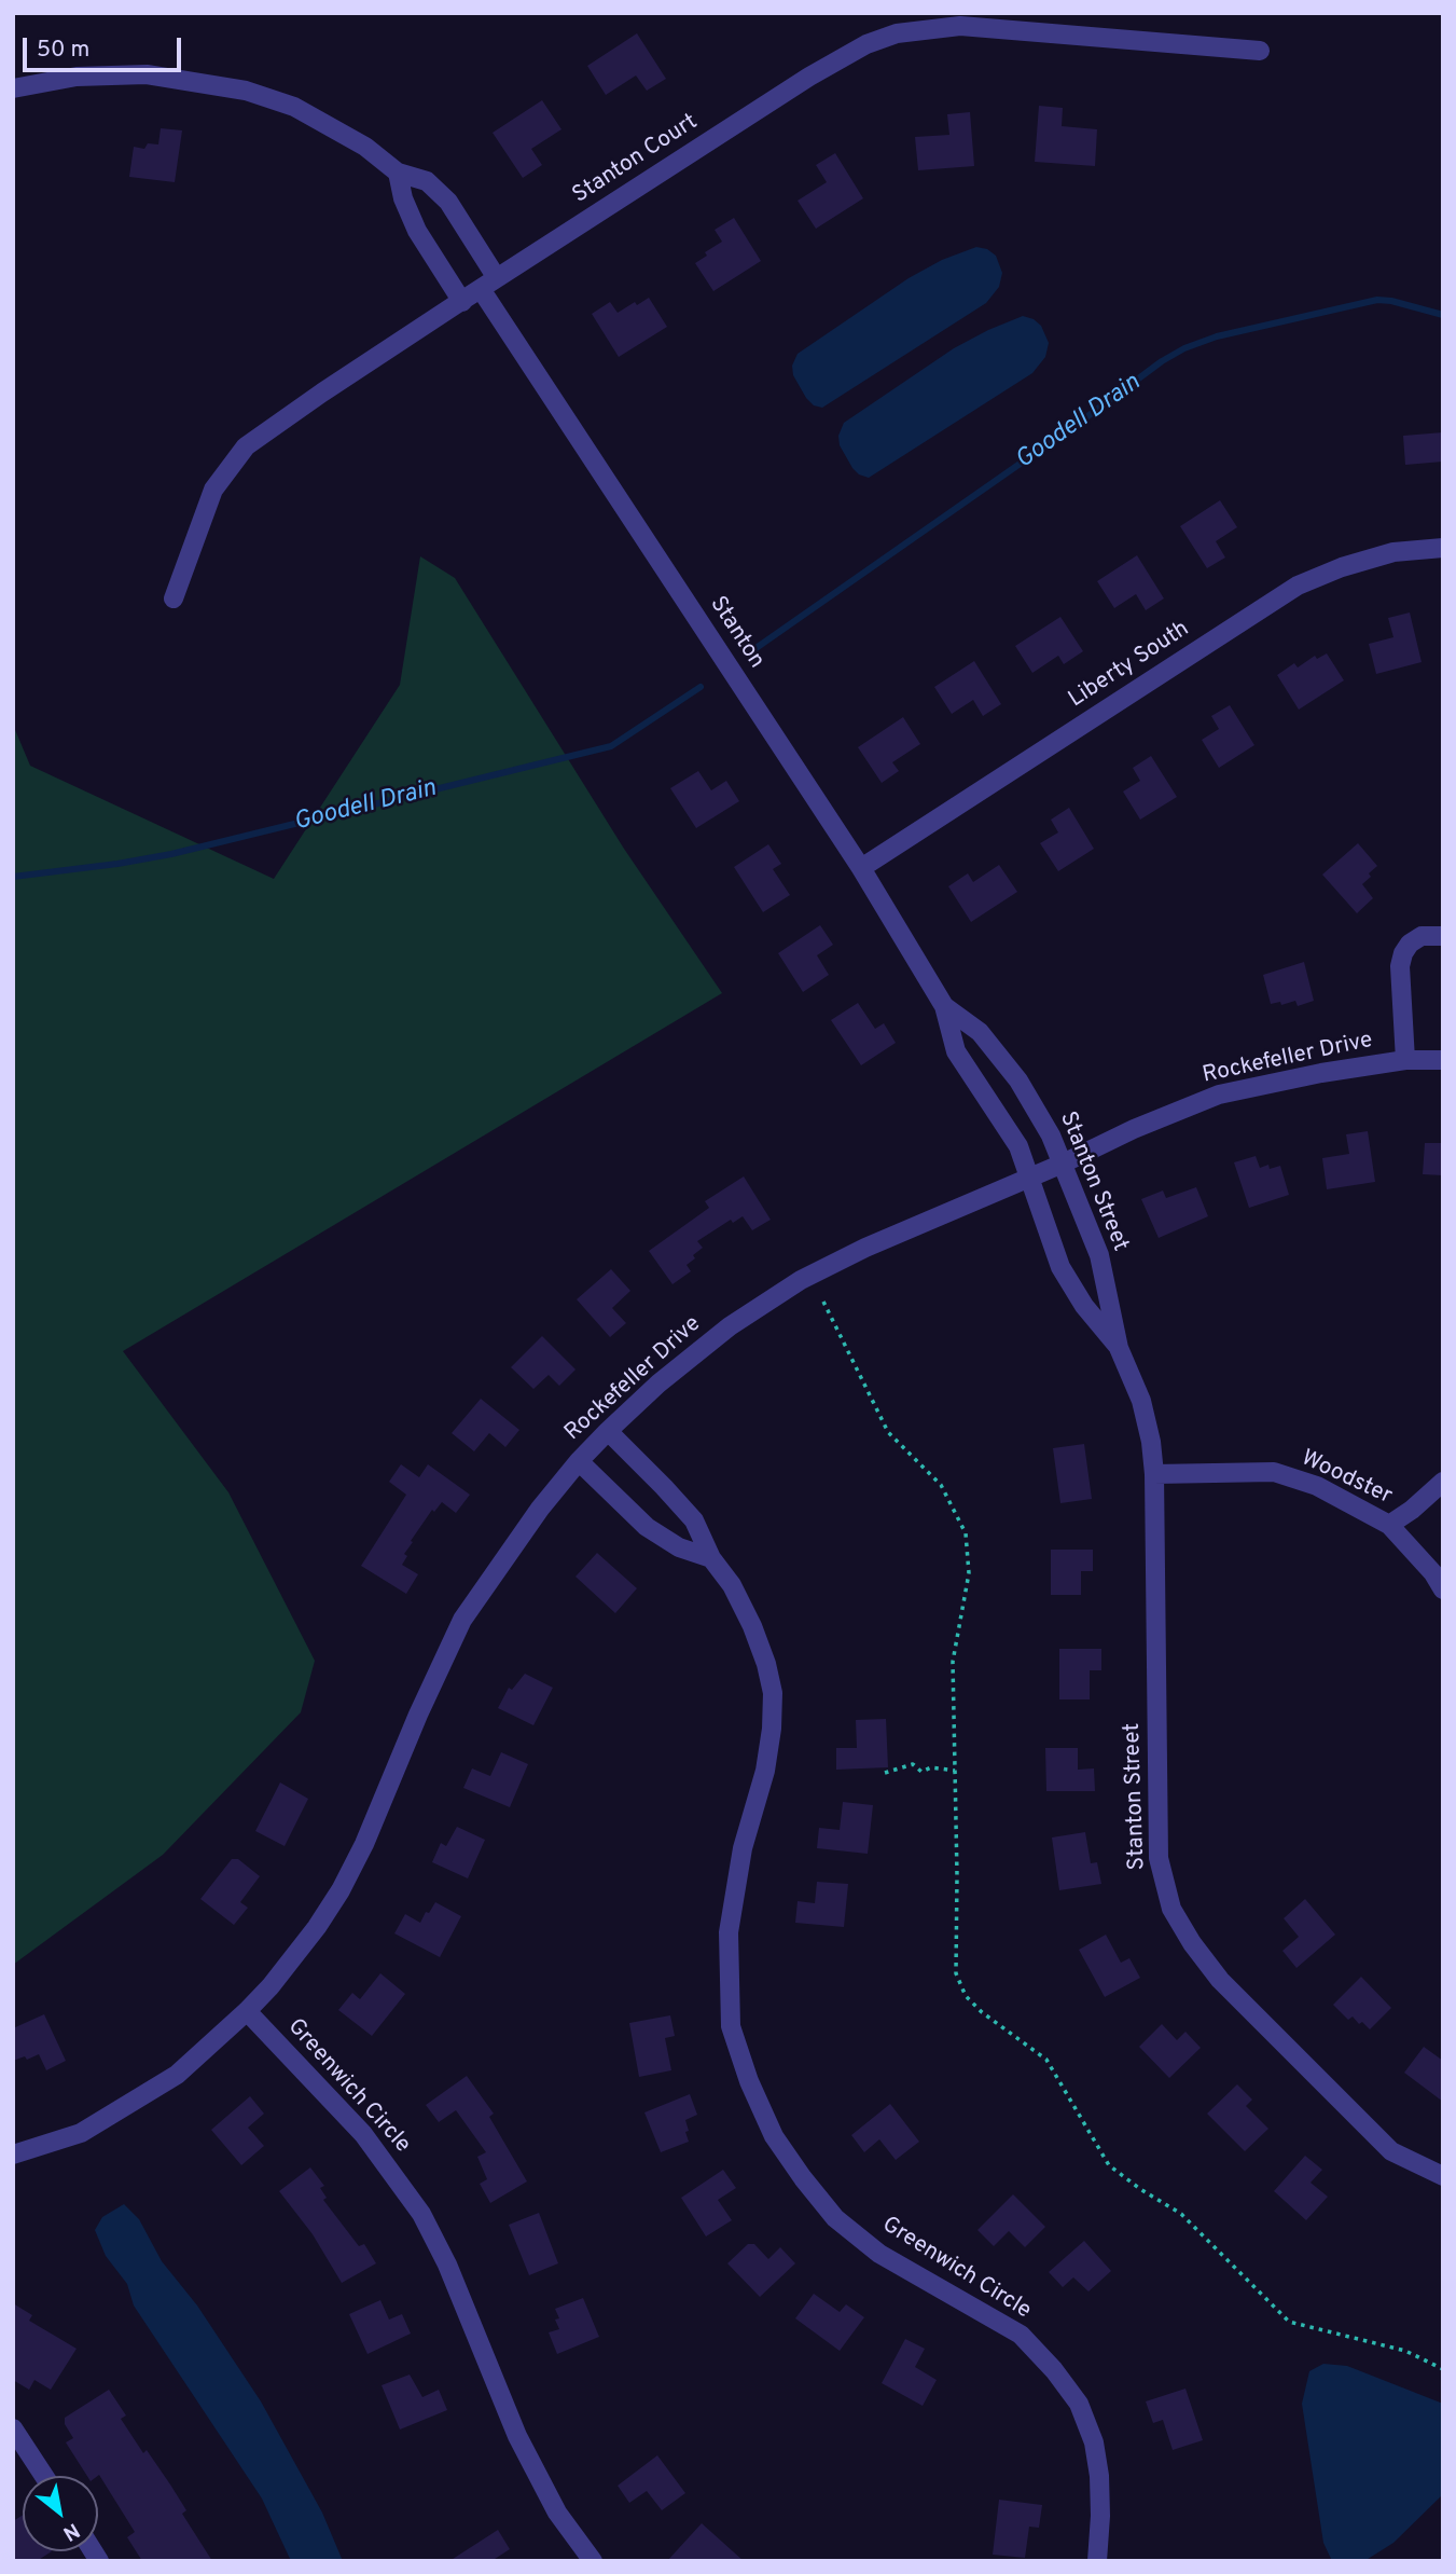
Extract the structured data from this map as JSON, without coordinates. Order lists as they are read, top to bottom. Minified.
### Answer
{"streets":{"street":["Stanton Court","Stanton","Liberty South","Rockefeller Drive","Stanton Street","Woodster","Greenwich Circle"]},"crossings":[["Stanton Court","Stanton"],["Stanton","Liberty South"],["Stanton","Stanton Street"],["Rockefeller Drive","Stanton Street"],["Rockefeller Drive","Greenwich Circle"],["Stanton Street","Woodster"]],"water":["Goodell Drain"],"scale_bar":"50 m","north":"bottom right"}
